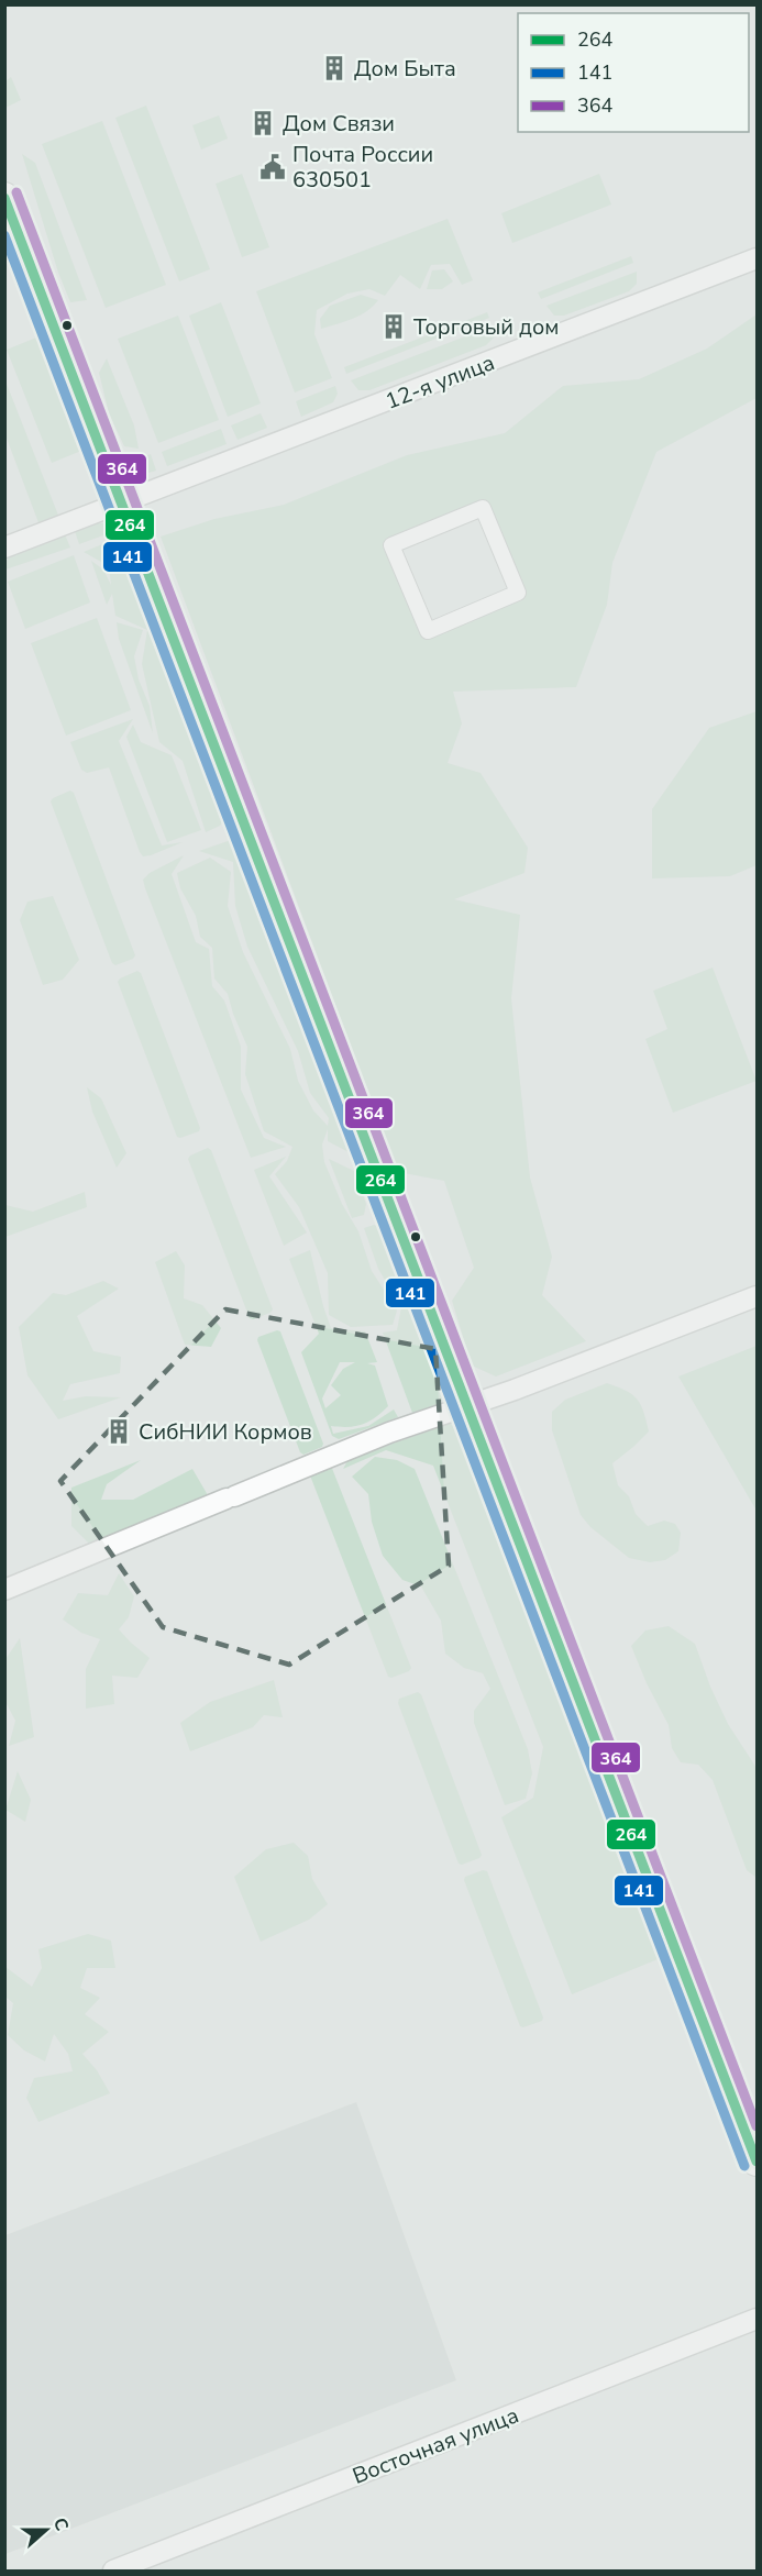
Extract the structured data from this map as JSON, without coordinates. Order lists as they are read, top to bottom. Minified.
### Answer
{"streets":{"street":["12-я улица","Восточная улица"]},"places":{"building":["Дом Быта","Дом Связи","Торговый дом","СибНИИ Кормов"],"public building":["Почта России 630501"]},"lines":["transit line 364","transit line 264","transit line 141"],"legend":["264","141","364"],"north":"right"}
